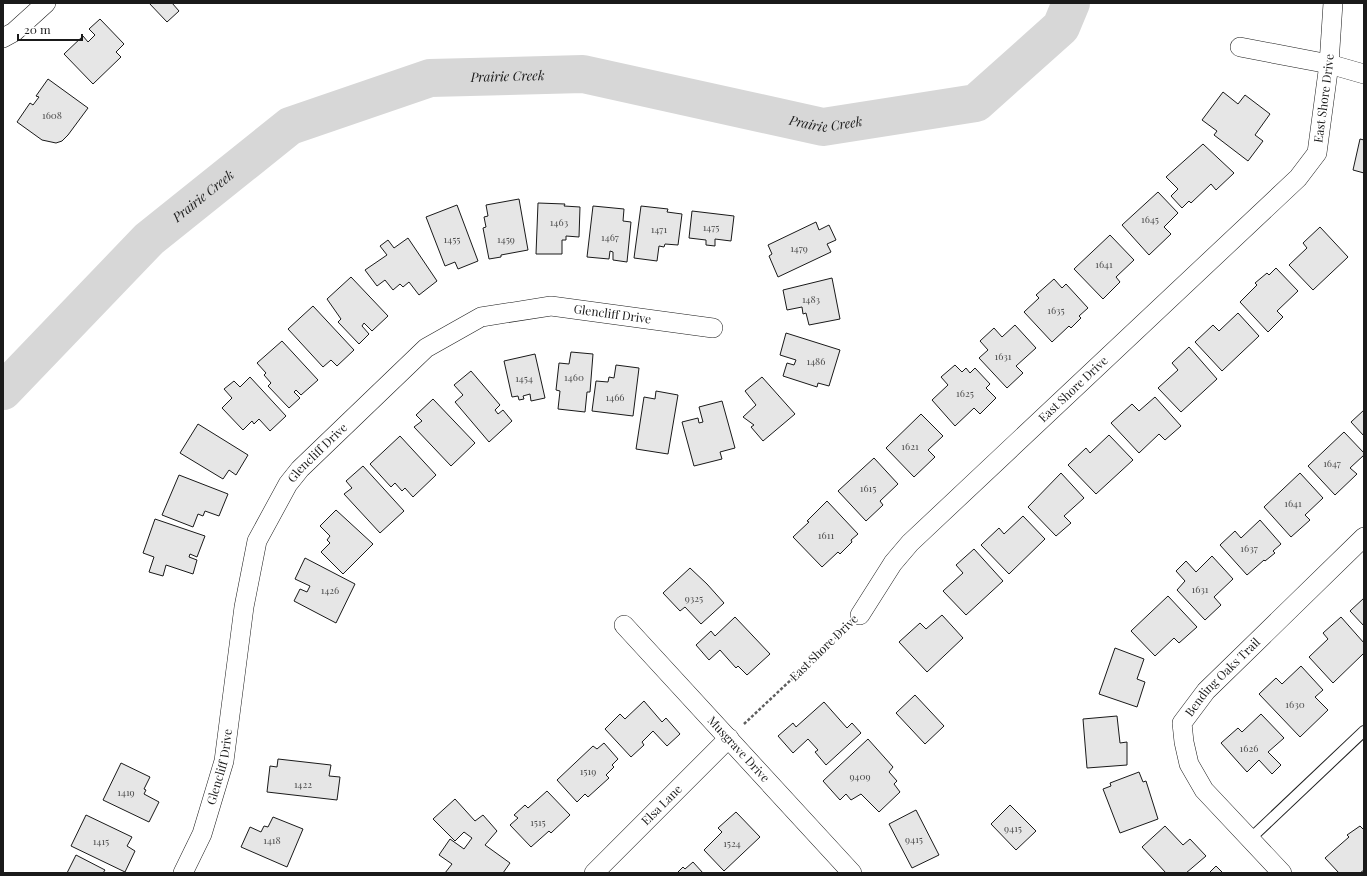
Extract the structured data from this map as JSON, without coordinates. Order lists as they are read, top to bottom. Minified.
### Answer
{"streets":{"street":["East Shore Drive","Glencliff Drive","Bending Oaks Trail","Musgrave Drive","Elsa Lane"]},"crossings":[["East Shore Drive","Musgrave Drive"],["East Shore Drive","Elsa Lane"],["Musgrave Drive","Elsa Lane"]],"water":["Prairie Creek"],"house_numbers":["1608","1645","1463","1475","1471","1467","1455","1459","1479","1641","1483","1635","1631","1486","1460","1454","1625","1466","1621","1647","1615","1641","1611","1637","1631","1426","9325","1630","1626","1519","9409","1422","1419","1515","9415","9415","1418","1415","1524"],"scale_bar":"20 m"}
